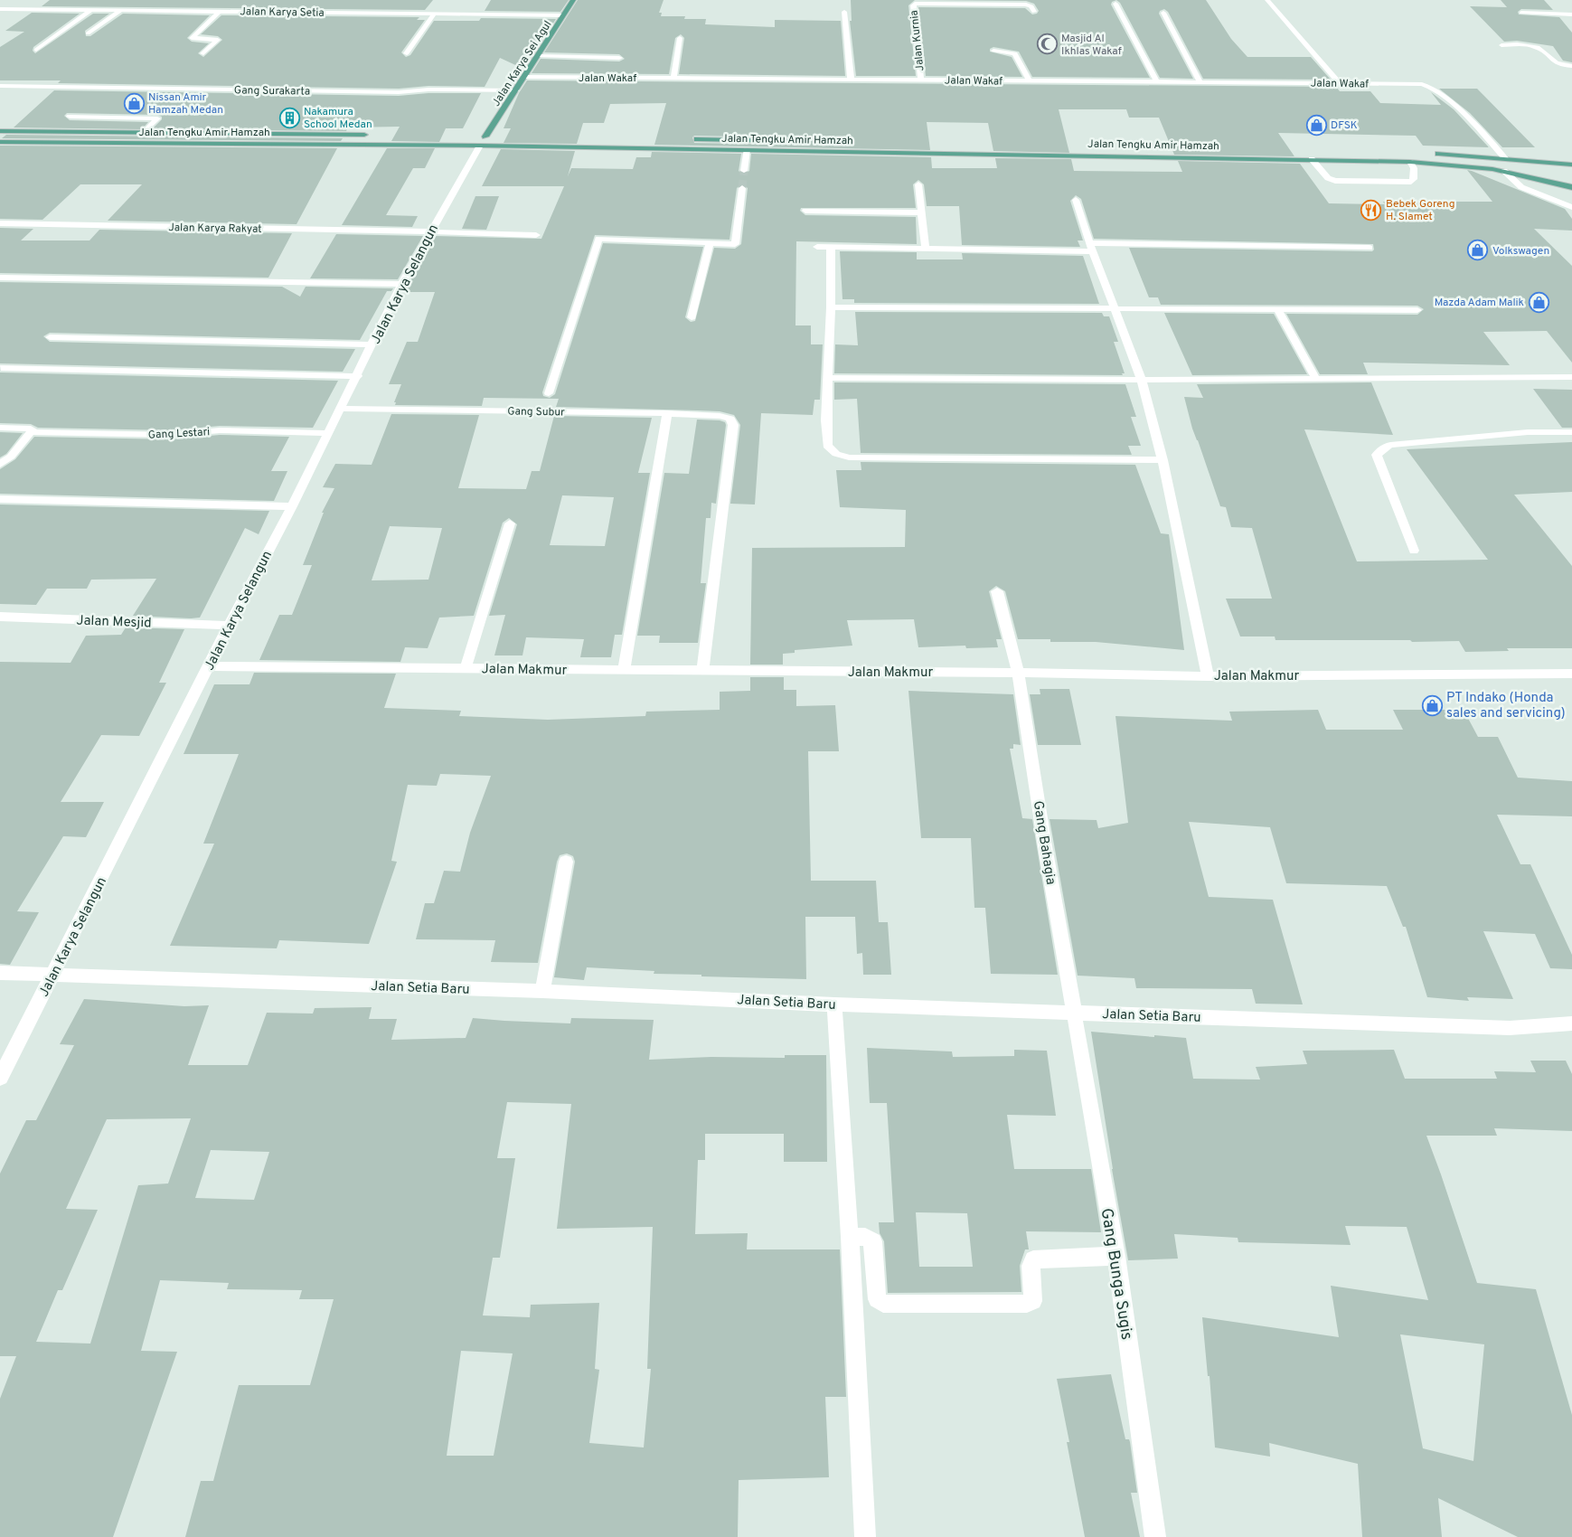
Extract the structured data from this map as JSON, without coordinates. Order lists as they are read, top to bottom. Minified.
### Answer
{"streets":{"main road":["Jalan Karya Sei Agul","Jalan Tengku Amir Hamzah"],"street":["Jalan Karya Setia","Jalan Kurnia","Jalan Wakaf","Gang Surakarta","Jalan Karya Rakyat","Jalan Karya Selangun","Gang Subur","Gang Lestari","Jalan Mesjid","Jalan Makmur","Gang Bahagia","Jalan Setia Baru","Gang Bunga Sugis"]},"crossings":[["Jalan Karya Setia","Jalan Karya Sei Agul"],["Jalan Kurnia","Jalan Wakaf"],["Jalan Karya Sei Agul","Jalan Wakaf"],["Jalan Karya Sei Agul","Gang Surakarta"],["Jalan Karya Sei Agul","Jalan Tengku Amir Hamzah"],["Jalan Karya Sei Agul","Jalan Karya Selangun"],["Jalan Tengku Amir Hamzah","Jalan Karya Selangun"],["Jalan Karya Rakyat","Jalan Karya Selangun"],["Jalan Karya Selangun","Gang Subur"],["Jalan Karya Selangun","Gang Lestari"],["Jalan Karya Selangun","Jalan Mesjid"],["Jalan Karya Selangun","Jalan Makmur"],["Jalan Karya Selangun","Jalan Setia Baru"],["Gang Subur","Jalan Makmur"],["Jalan Makmur","Gang Bahagia"],["Gang Bahagia","Jalan Setia Baru"],["Gang Bahagia","Gang Bunga Sugis"],["Jalan Setia Baru","Gang Bunga Sugis"]],"places":{"mosque":["Masjid Al Ikhlas Wakaf"],"shop":["Nissan Amir Hamzah Medan","DFSK","Volkswagen","Mazda Adam Malik","PT Indako (Honda sales and servicing)"],"building":["Nakamura School Medan"],"restaurant":["Bebek Goreng H. Slamet"]}}
